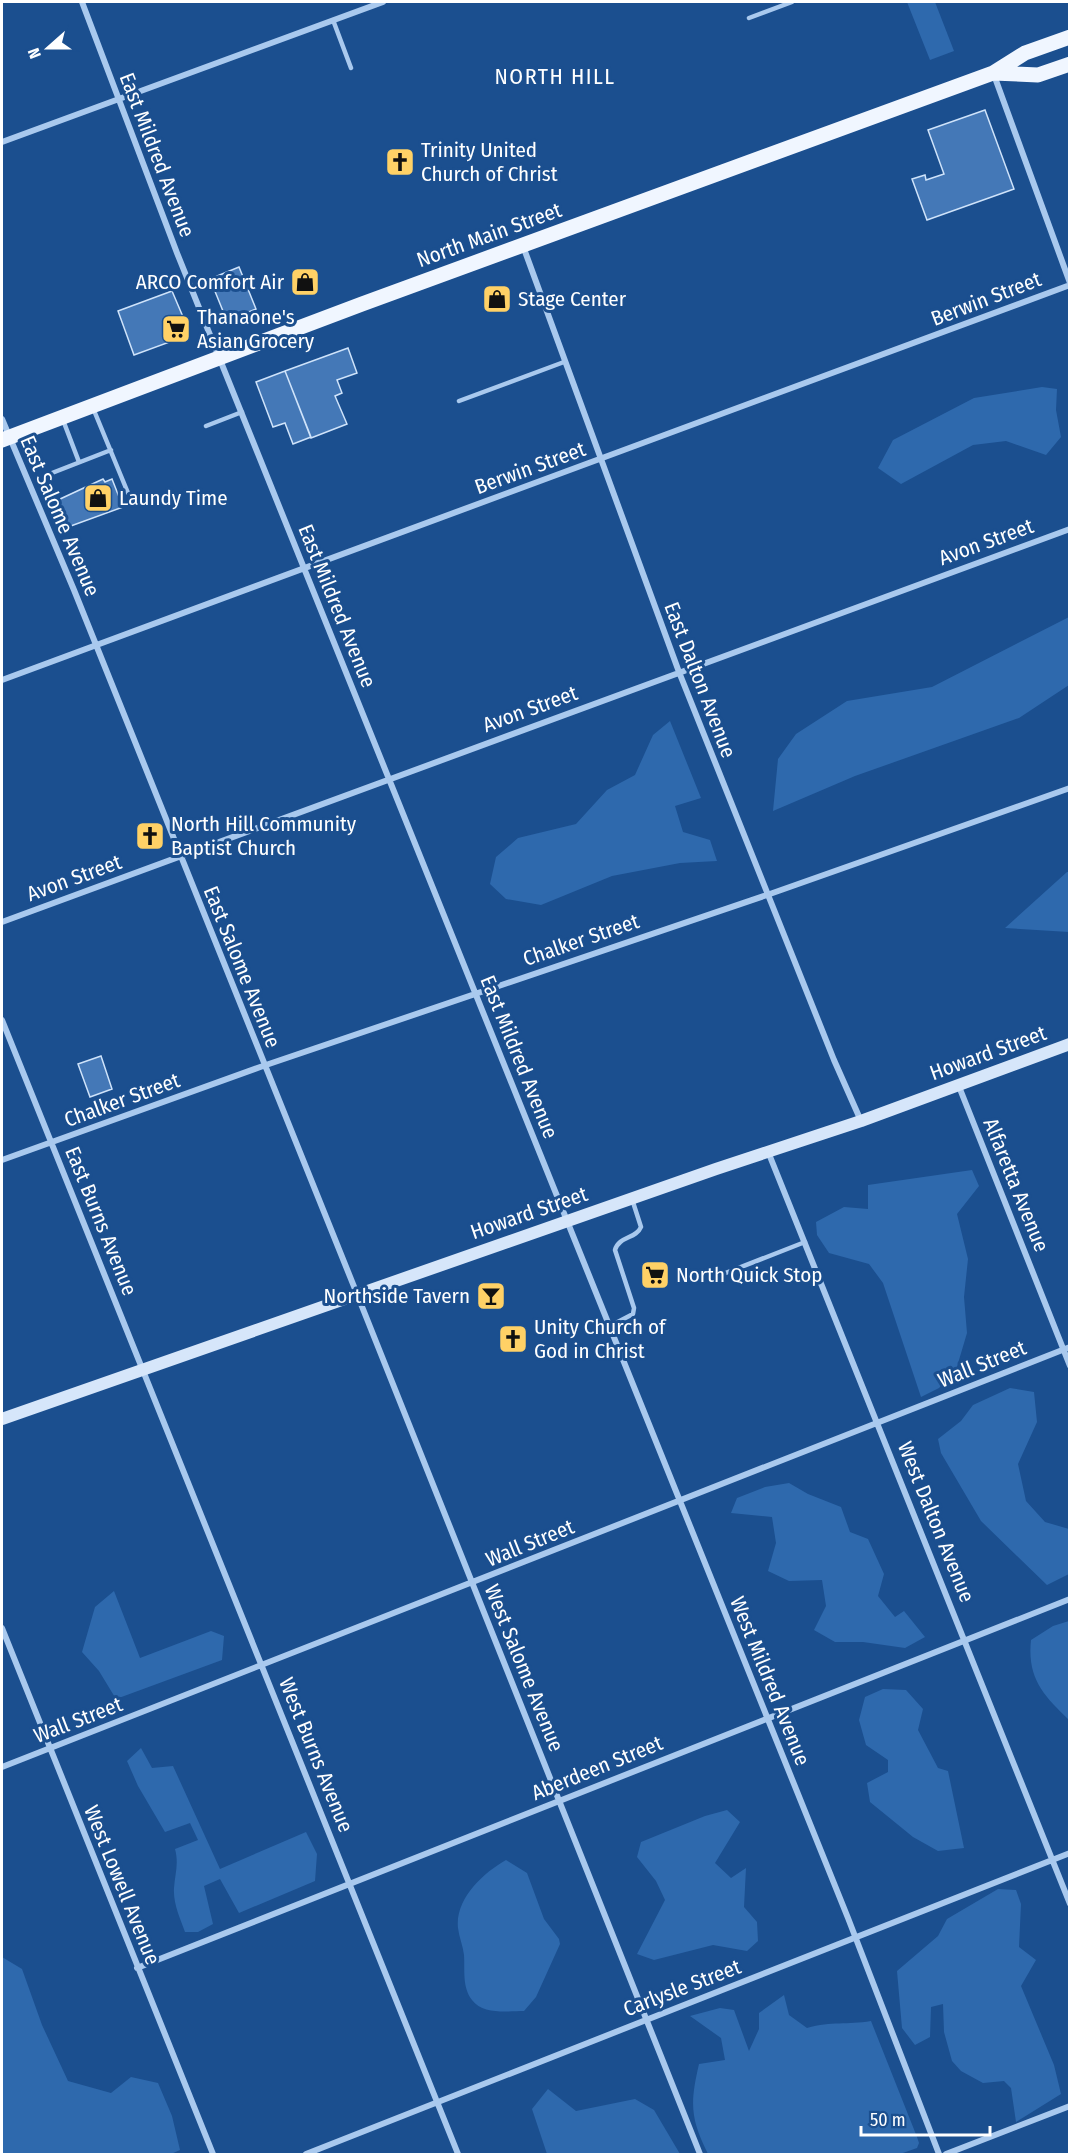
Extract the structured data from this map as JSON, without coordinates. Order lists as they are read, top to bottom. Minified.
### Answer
{"streets":{"main road":["North Main Street","Howard Street"],"street":["East Mildred Avenue","Berwin Street","East Salome Avenue","Avon Street","East Dalton Avenue","Chalker Street","Alfaretta Avenue","East Burns Avenue","Wall Street","West Dalton Avenue","West Salome Avenue","West Mildred Avenue","West Burns Avenue","Aberdeen Street","West Lowell Avenue","Carlysle Street"]},"crossings":[["East Mildred Avenue","North Main Street"],["East Mildred Avenue","Berwin Street"],["East Mildred Avenue","Avon Street"],["East Mildred Avenue","Chalker Street"],["East Mildred Avenue","Howard Street"],["East Mildred Avenue","West Mildred Avenue"],["North Main Street","East Salome Avenue"],["North Main Street","East Dalton Avenue"],["Berwin Street","East Salome Avenue"],["Berwin Street","East Dalton Avenue"],["East Salome Avenue","Avon Street"],["East Salome Avenue","Chalker Street"],["East Salome Avenue","Howard Street"],["East Salome Avenue","West Salome Avenue"],["Avon Street","East Dalton Avenue"],["East Dalton Avenue","Chalker Street"],["East Dalton Avenue","Howard Street"],["Chalker Street","East Burns Avenue"],["Howard Street","Alfaretta Avenue"],["Howard Street","East Burns Avenue"],["Howard Street","West Dalton Avenue"],["Howard Street","West Salome Avenue"],["Howard Street","West Mildred Avenue"],["Howard Street","West Burns Avenue"],["Alfaretta Avenue","Wall Street"],["East Burns Avenue","West Burns Avenue"],["Wall Street","West Dalton Avenue"],["Wall Street","West Salome Avenue"],["Wall Street","West Mildred Avenue"],["Wall Street","West Burns Avenue"],["Wall Street","West Lowell Avenue"],["West Dalton Avenue","Aberdeen Street"],["West Dalton Avenue","Carlysle Street"],["West Salome Avenue","Aberdeen Street"],["West Salome Avenue","Carlysle Street"],["West Mildred Avenue","Aberdeen Street"],["West Mildred Avenue","Carlysle Street"],["West Burns Avenue","Aberdeen Street"],["West Burns Avenue","Carlysle Street"],["Aberdeen Street","West Lowell Avenue"]],"districts":["NORTH HILL"],"places":{"church":["Trinity United Church of Christ","North Hill Community Baptist Church","Unity Church of God in Christ"],"shop":["ARCO Comfort Air","Stage Center","Laundy Time"],"supermarket":["Thanaone's Asian Grocery","North Quick Stop"],"bar":["Northside Tavern"]},"scale_bar":"50 m","north":"left"}
